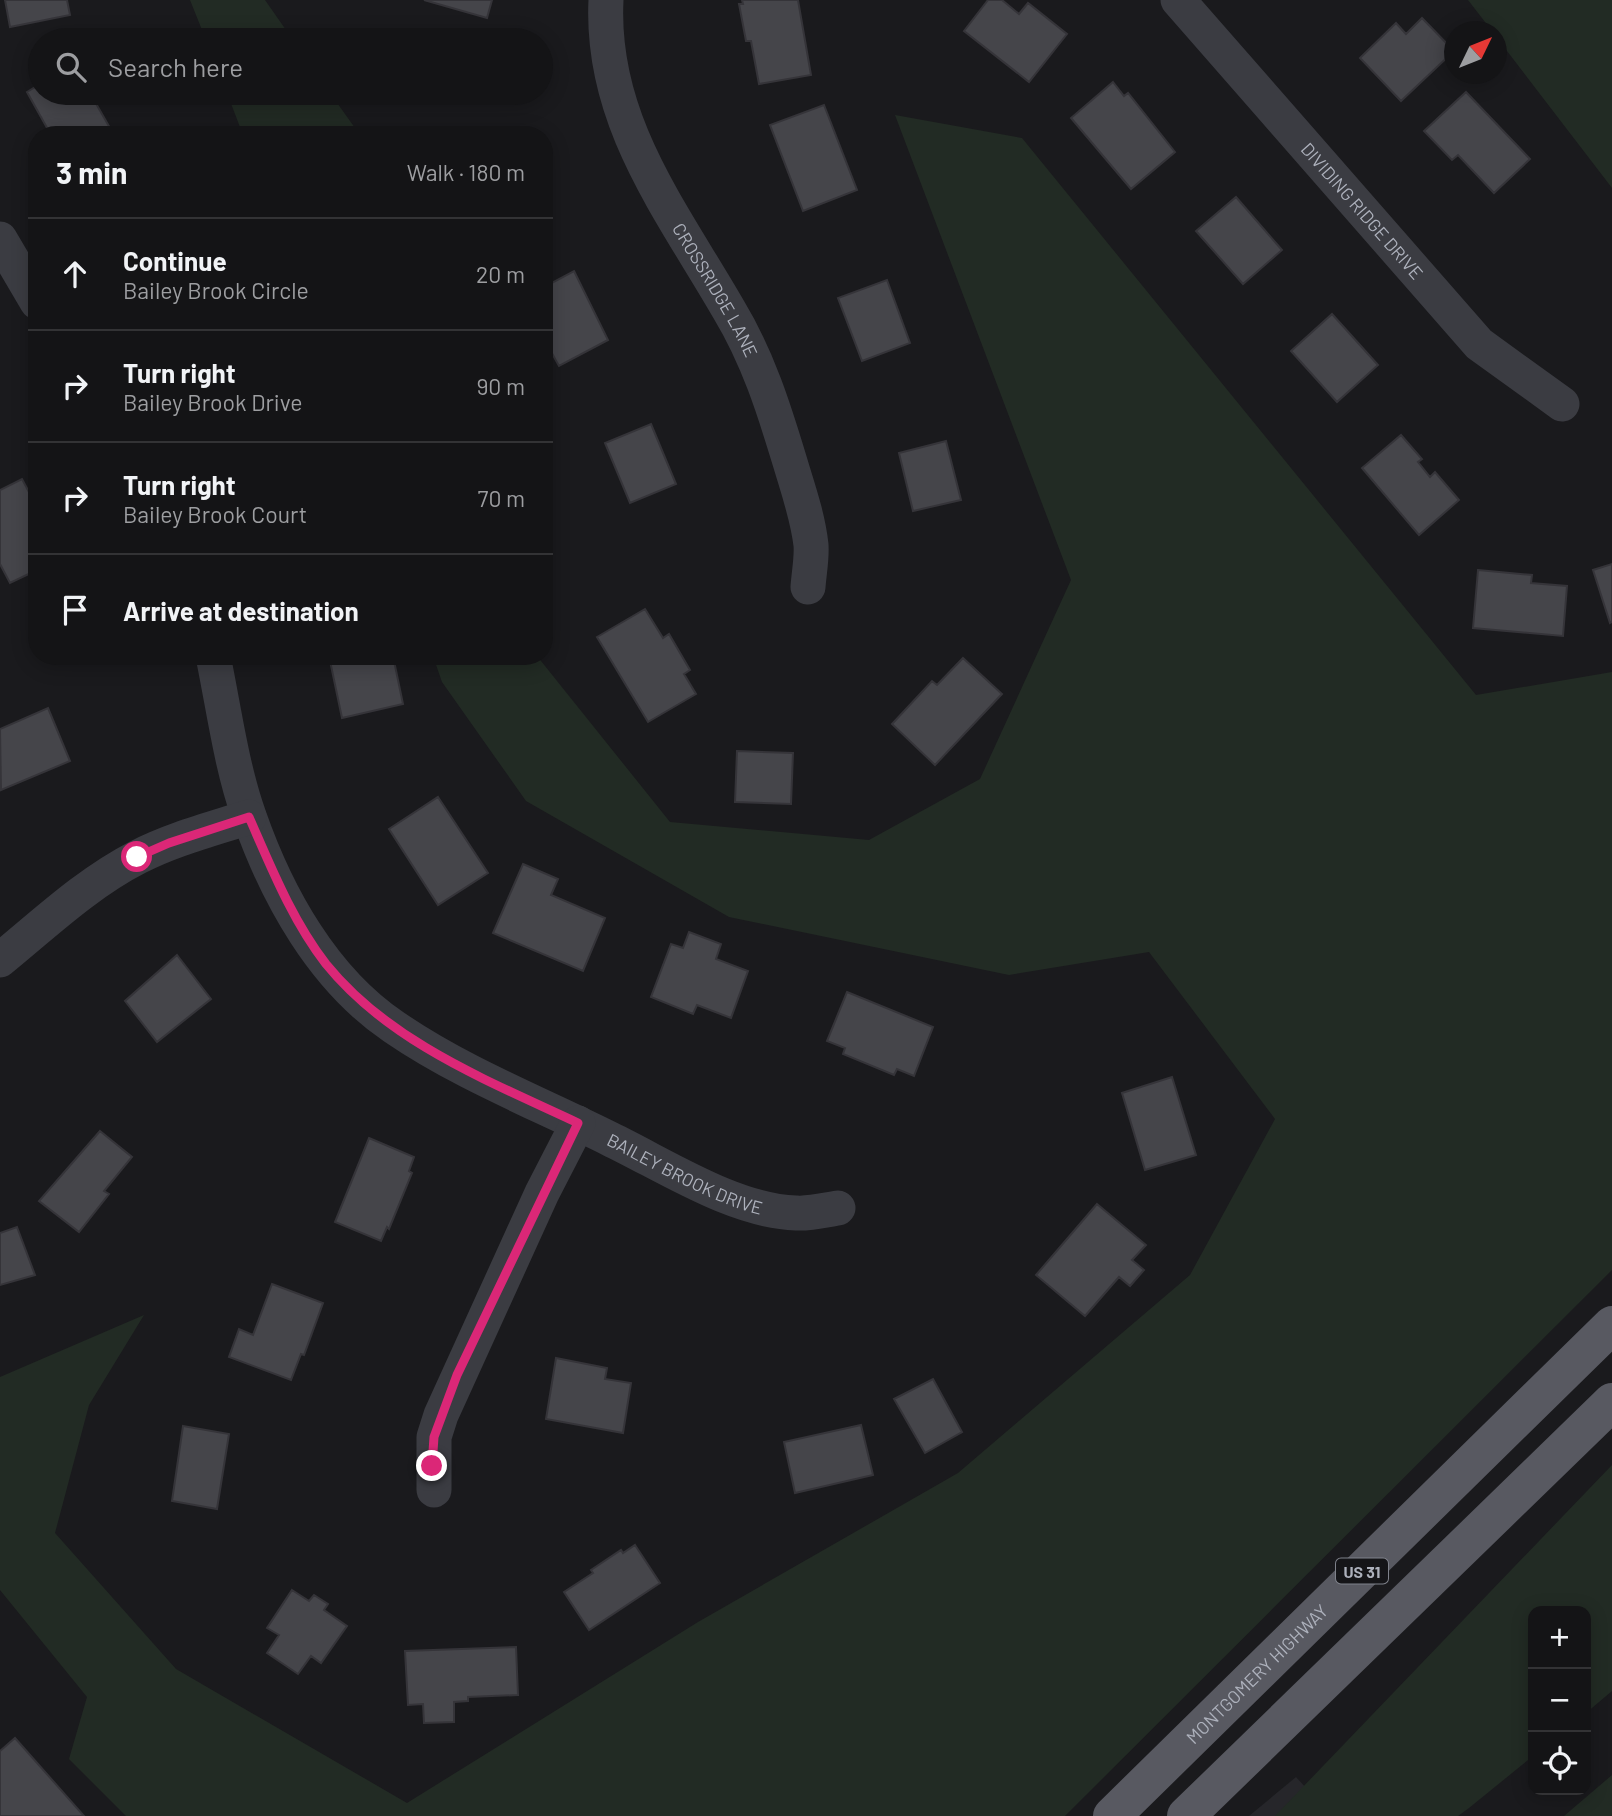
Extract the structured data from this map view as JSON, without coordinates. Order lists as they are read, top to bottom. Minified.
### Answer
{"streets":{"main road":["US 31","MONTGOMERY HIGHWAY"],"street":["DIVIDING RIDGE DRIVE","CROSSRIDGE LANE","BAILEY BROOK DRIVE"]},"north":"top right","page":{"search":"Search here","heading":["3 min","Walk · 180 m"],"list":[["Continue","Bailey Brook Circle","20 m"],["Turn right","Bailey Brook Drive","90 m"],["Turn right","Bailey Brook Court","70 m"],"Arrive at destination"],"map_buttons":["+","−"]}}
